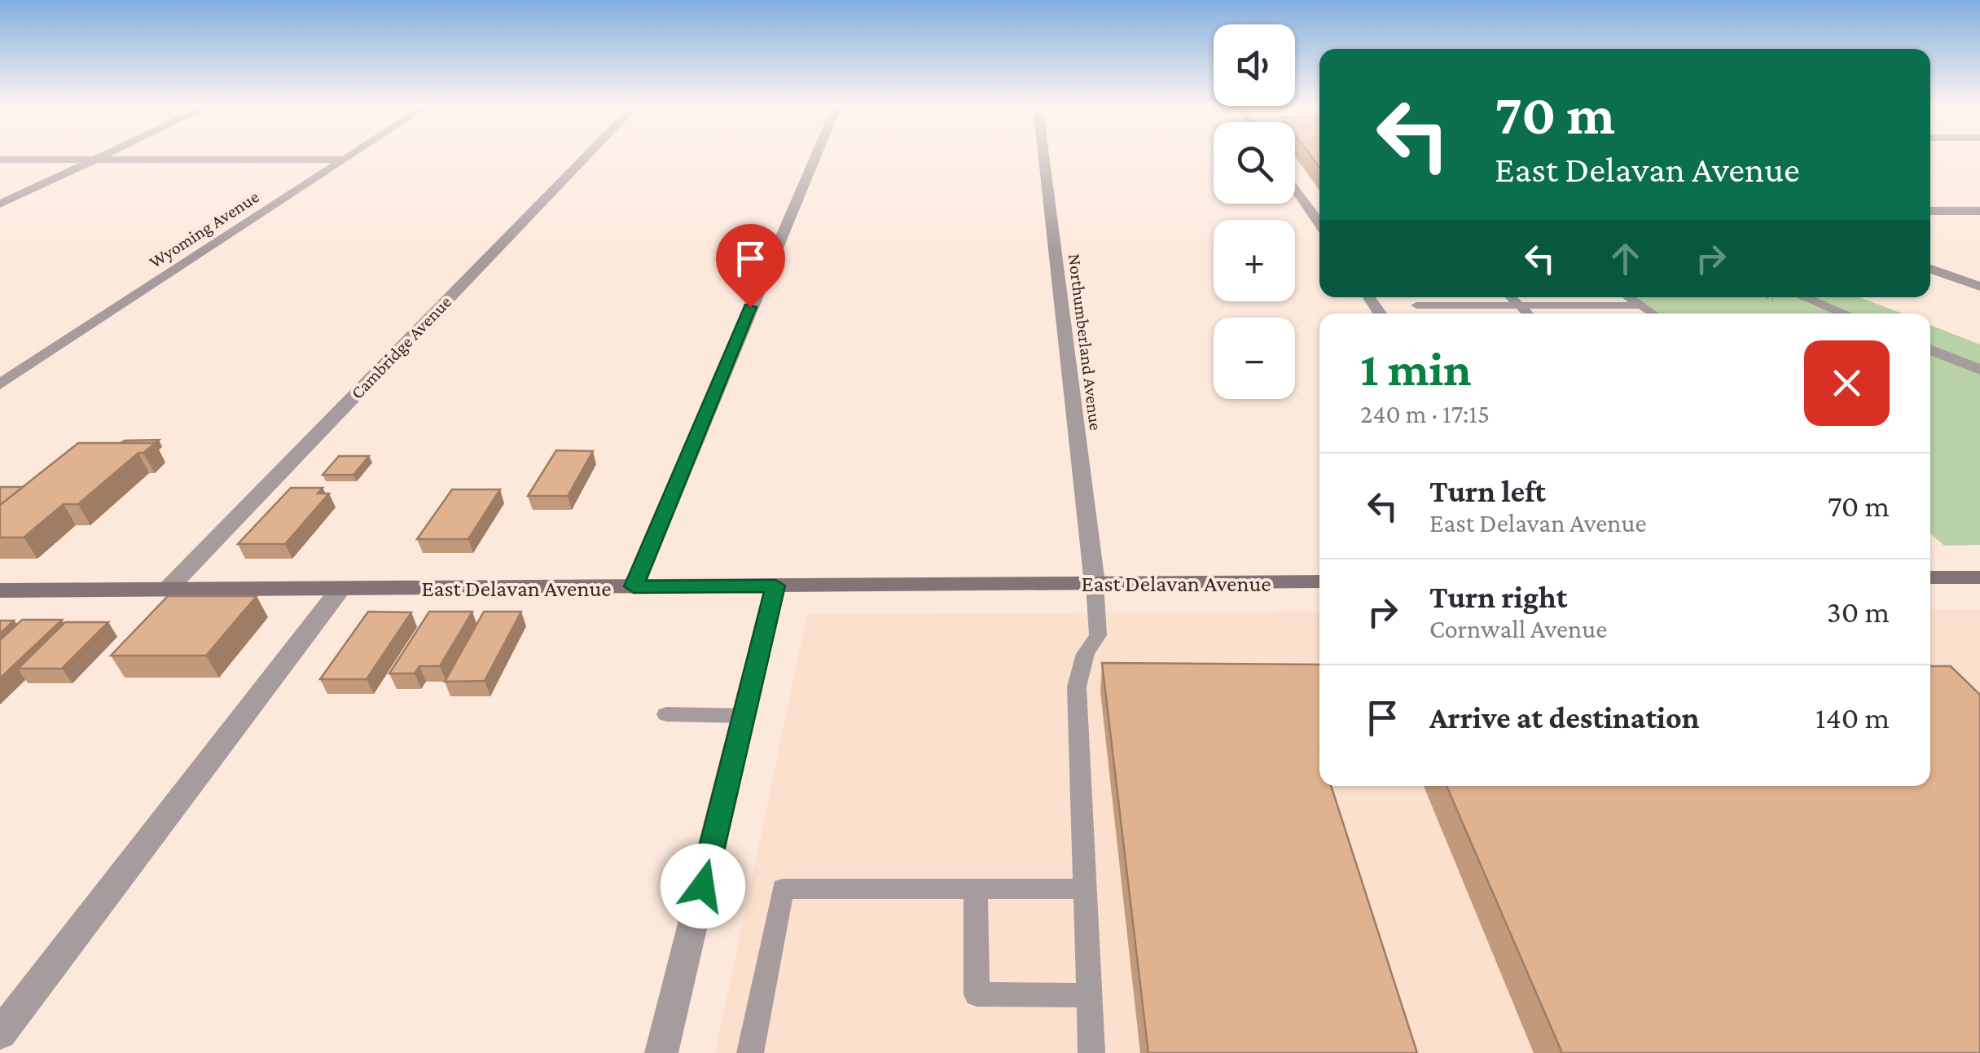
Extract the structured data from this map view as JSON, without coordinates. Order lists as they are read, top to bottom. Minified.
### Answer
{"streets":{"street":["Wyoming Avenue","Northumberland Avenue","Cambridge Avenue","East Delavan Avenue"]},"crossings":[["Northumberland Avenue","East Delavan Avenue"],["Cambridge Avenue","East Delavan Avenue"]],"page":{"map_buttons":["+","−"],"turn":["70 m","East Delavan Avenue"],"heading":["1 min","240 m · 17:15"],"list":[{"name":"Turn left","note":"East Delavan Avenue","value":"70 m"},{"name":"Turn right","note":"Cornwall Avenue","value":"30 m"},{"name":"Arrive at destination","value":"140 m"}]}}
